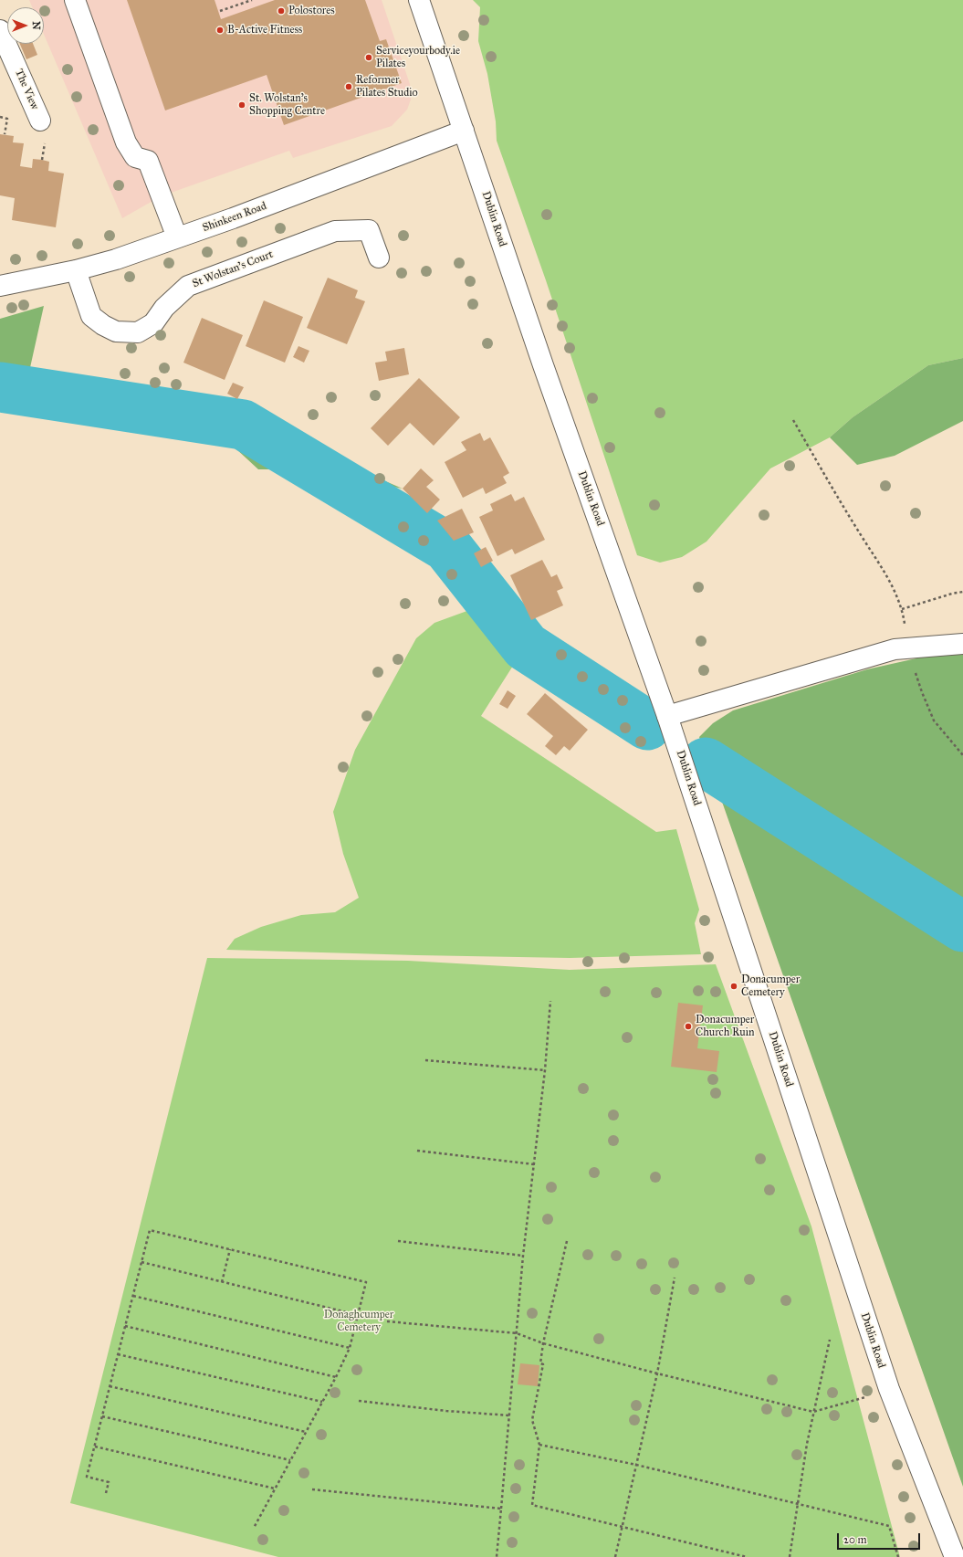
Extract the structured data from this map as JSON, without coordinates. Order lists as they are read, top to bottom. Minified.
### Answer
{"streets":{"main road":["The View","Shinkeen Road","Dublin Road","St Wolstan's Court"]},"crossings":[["Shinkeen Road","Dublin Road"],["Shinkeen Road","St Wolstan's Court"]],"parks":["Donaghcumper Cemetery"],"places":["Polostores","B-Active Fitness","Serviceyourbody.ie Pilates","Reformer Pilates Studio","St. Wolstan's Shopping Centre","Donacumper Cemetery","Donacumper Church Ruin"],"scale_bar":"20 m","north":"right"}
